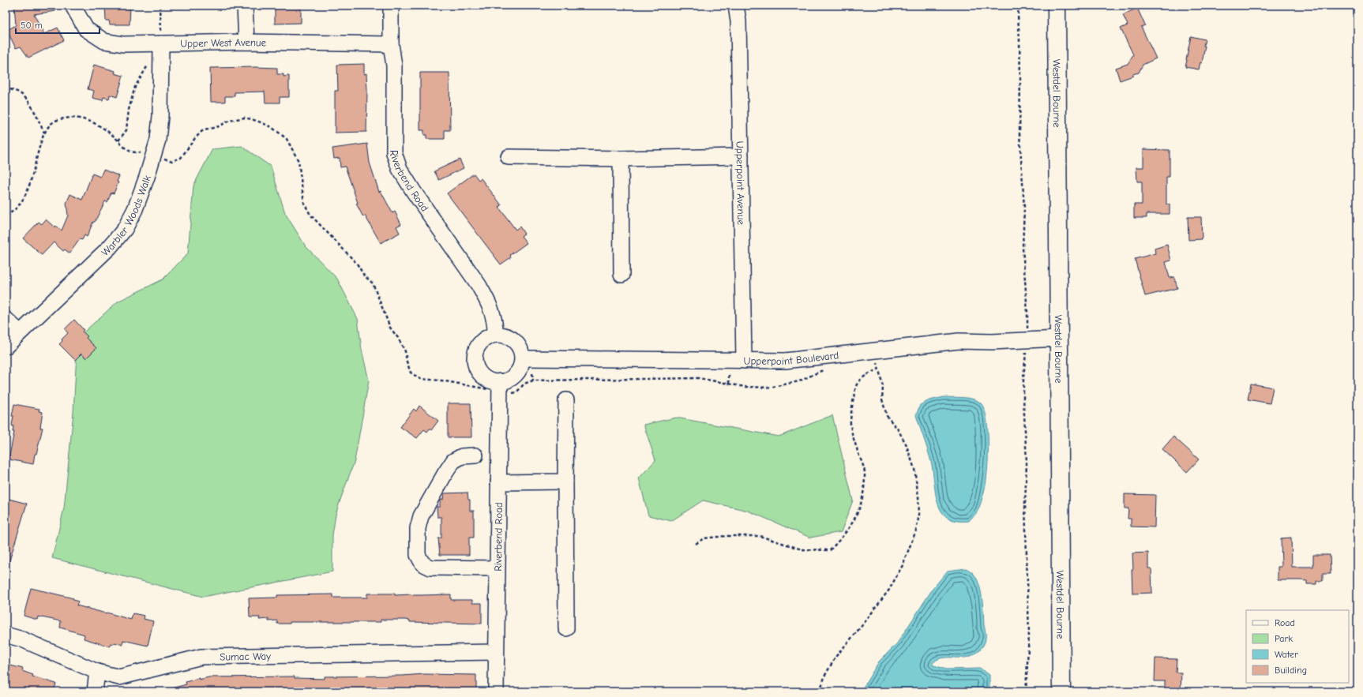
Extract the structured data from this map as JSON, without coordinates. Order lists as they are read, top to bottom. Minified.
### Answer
{"streets":{"main road":["Westdel Bourne"],"street":["Upper West Avenue","Riverbend Road","Upperpoint Avenue","Warbler Woods Walk","Upperpoint Boulevard","Sumac Way"]},"crossings":[["Upper West Avenue","Riverbend Road"],["Upper West Avenue","Warbler Woods Walk"],["Westdel Bourne","Upperpoint Boulevard"],["Riverbend Road","Upperpoint Boulevard"],["Riverbend Road","Sumac Way"],["Upperpoint Avenue","Upperpoint Boulevard"]],"legend":["Road","Park","Water","Building"],"scale_bar":"50 m"}
